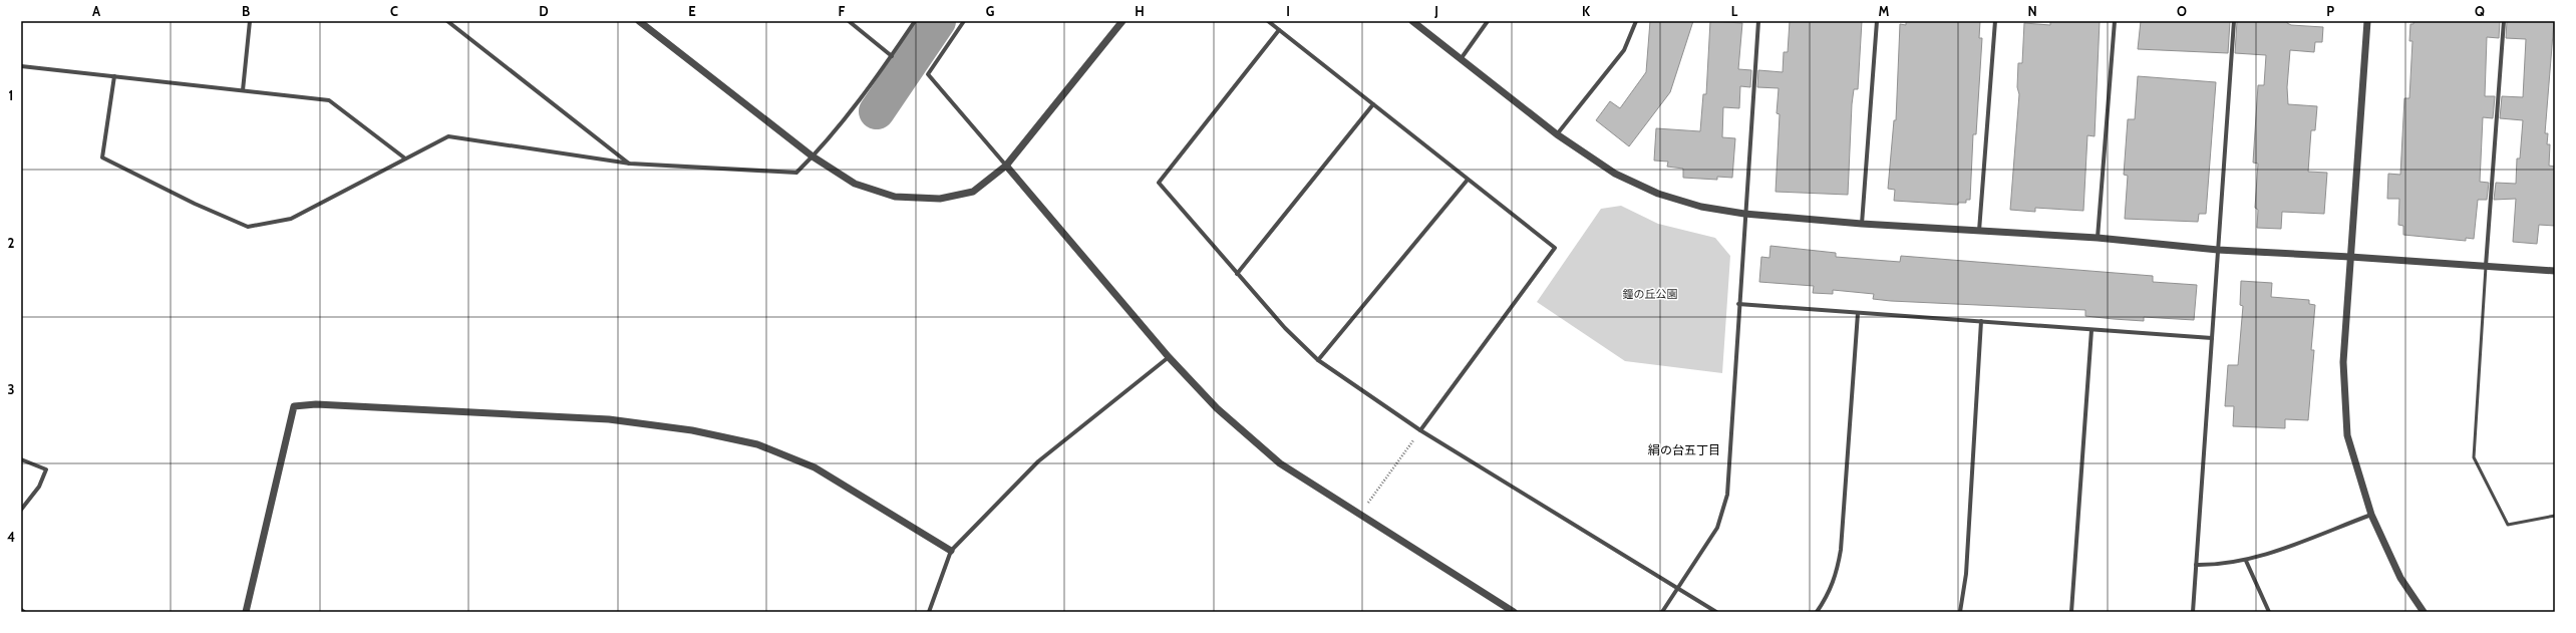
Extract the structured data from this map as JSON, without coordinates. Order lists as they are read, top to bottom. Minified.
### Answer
{"districts":["絹の台五丁目"],"parks":["鐘の丘公園"],"grid":{"columns":["A","B","C","D","E","F","G","H","I","J","K","L","M","N","O","P","Q"],"rows":["1","2","3","4"]}}
